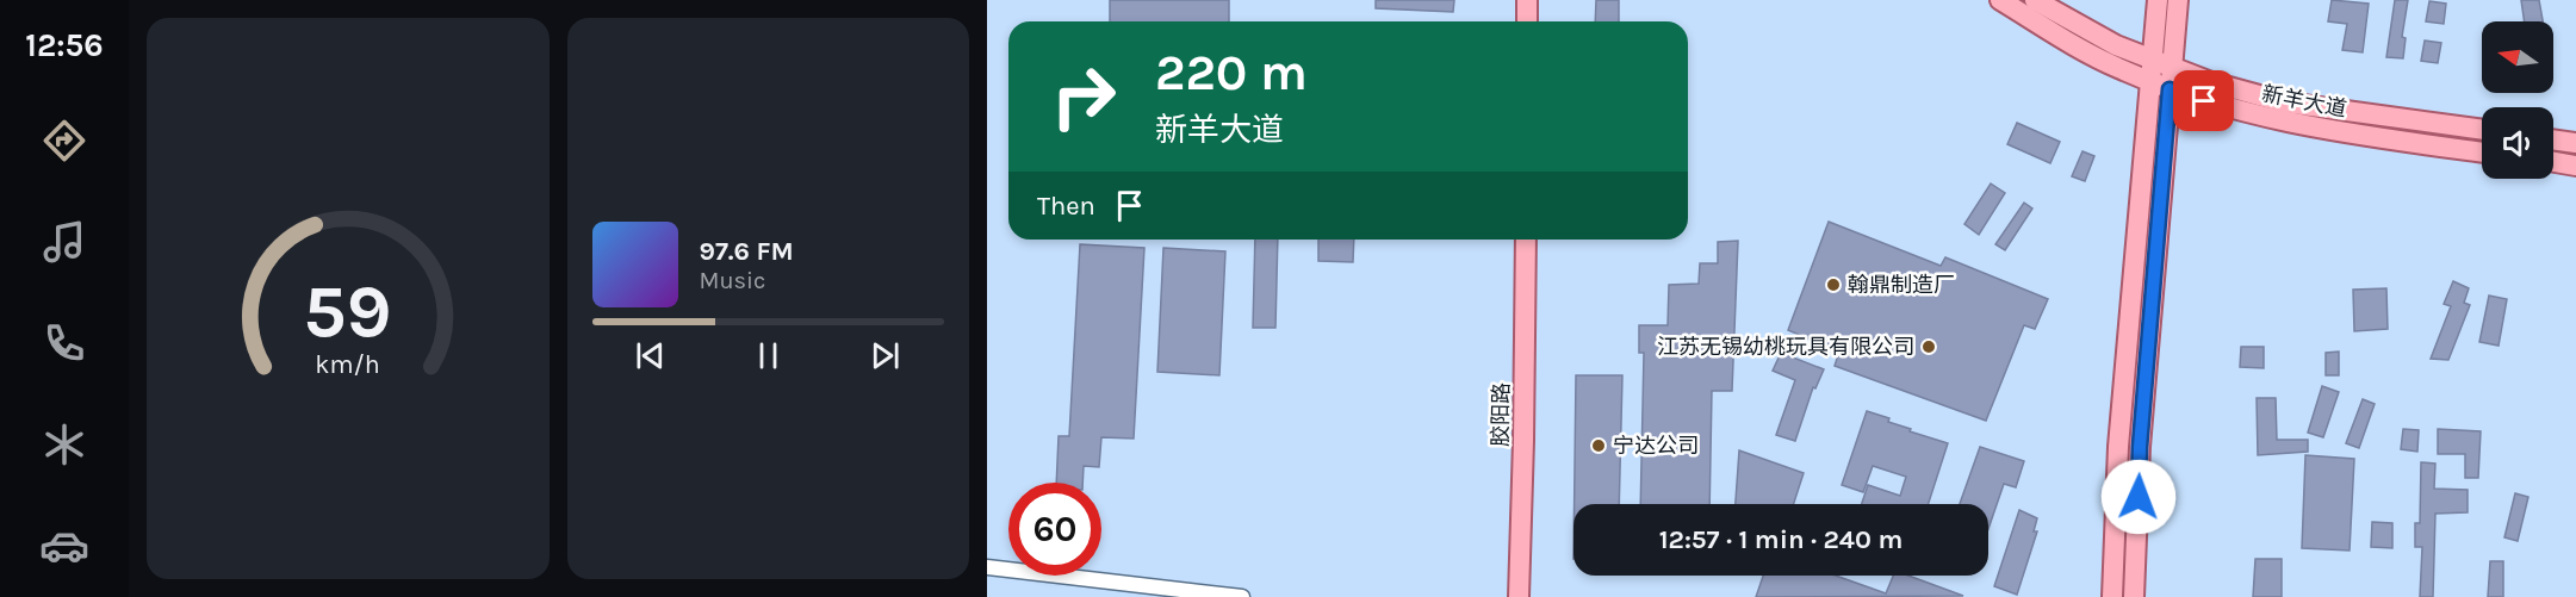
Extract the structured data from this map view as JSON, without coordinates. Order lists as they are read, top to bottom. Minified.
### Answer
{"streets":{"main road":["新羊大道","胶阳路"]},"places":["翰鼎制造厂","江苏无锡幼桃玩具有限公司","宁达公司"],"north":"left","page":{"tabs":"12:56","turn":["220 m","新羊大道"],"then":"Then","song":["97.6 FM","Music"],"limit":"60","trip":"12:57 · 1 min · 240 m","gauge":["59","km/h"]}}
